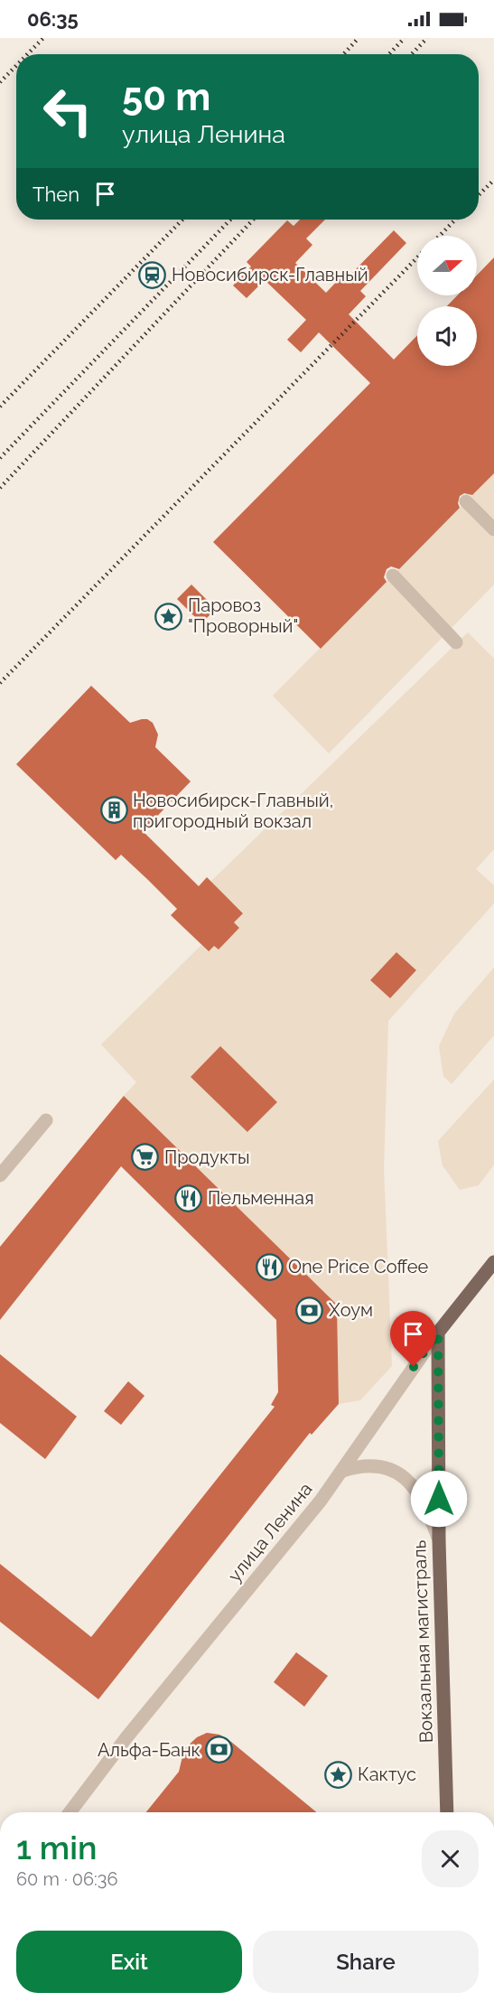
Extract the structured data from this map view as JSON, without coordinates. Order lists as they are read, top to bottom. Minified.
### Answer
{"streets":{"main road":["улица Ленина","Вокзальная магистраль"]},"crossings":[["улица Ленина","Вокзальная магистраль"]],"places":{"station":["Новосибирск-Главный"],"place":["Паровоз \"Проворный\"","Кактус"],"building":["Новосибирск-Главный, пригородный вокзал"],"supermarket":["Продукты"],"restaurant":["Пельменная","One Price Coffee"],"bank":["Хоум","Альфа-Банк"]},"north":"right","page":{"status":"06:35","turn":["50 m","улица Ленина"],"then":"Then","heading":["1 min","60 m · 06:36"],"buttons":["Exit","Share"]}}
